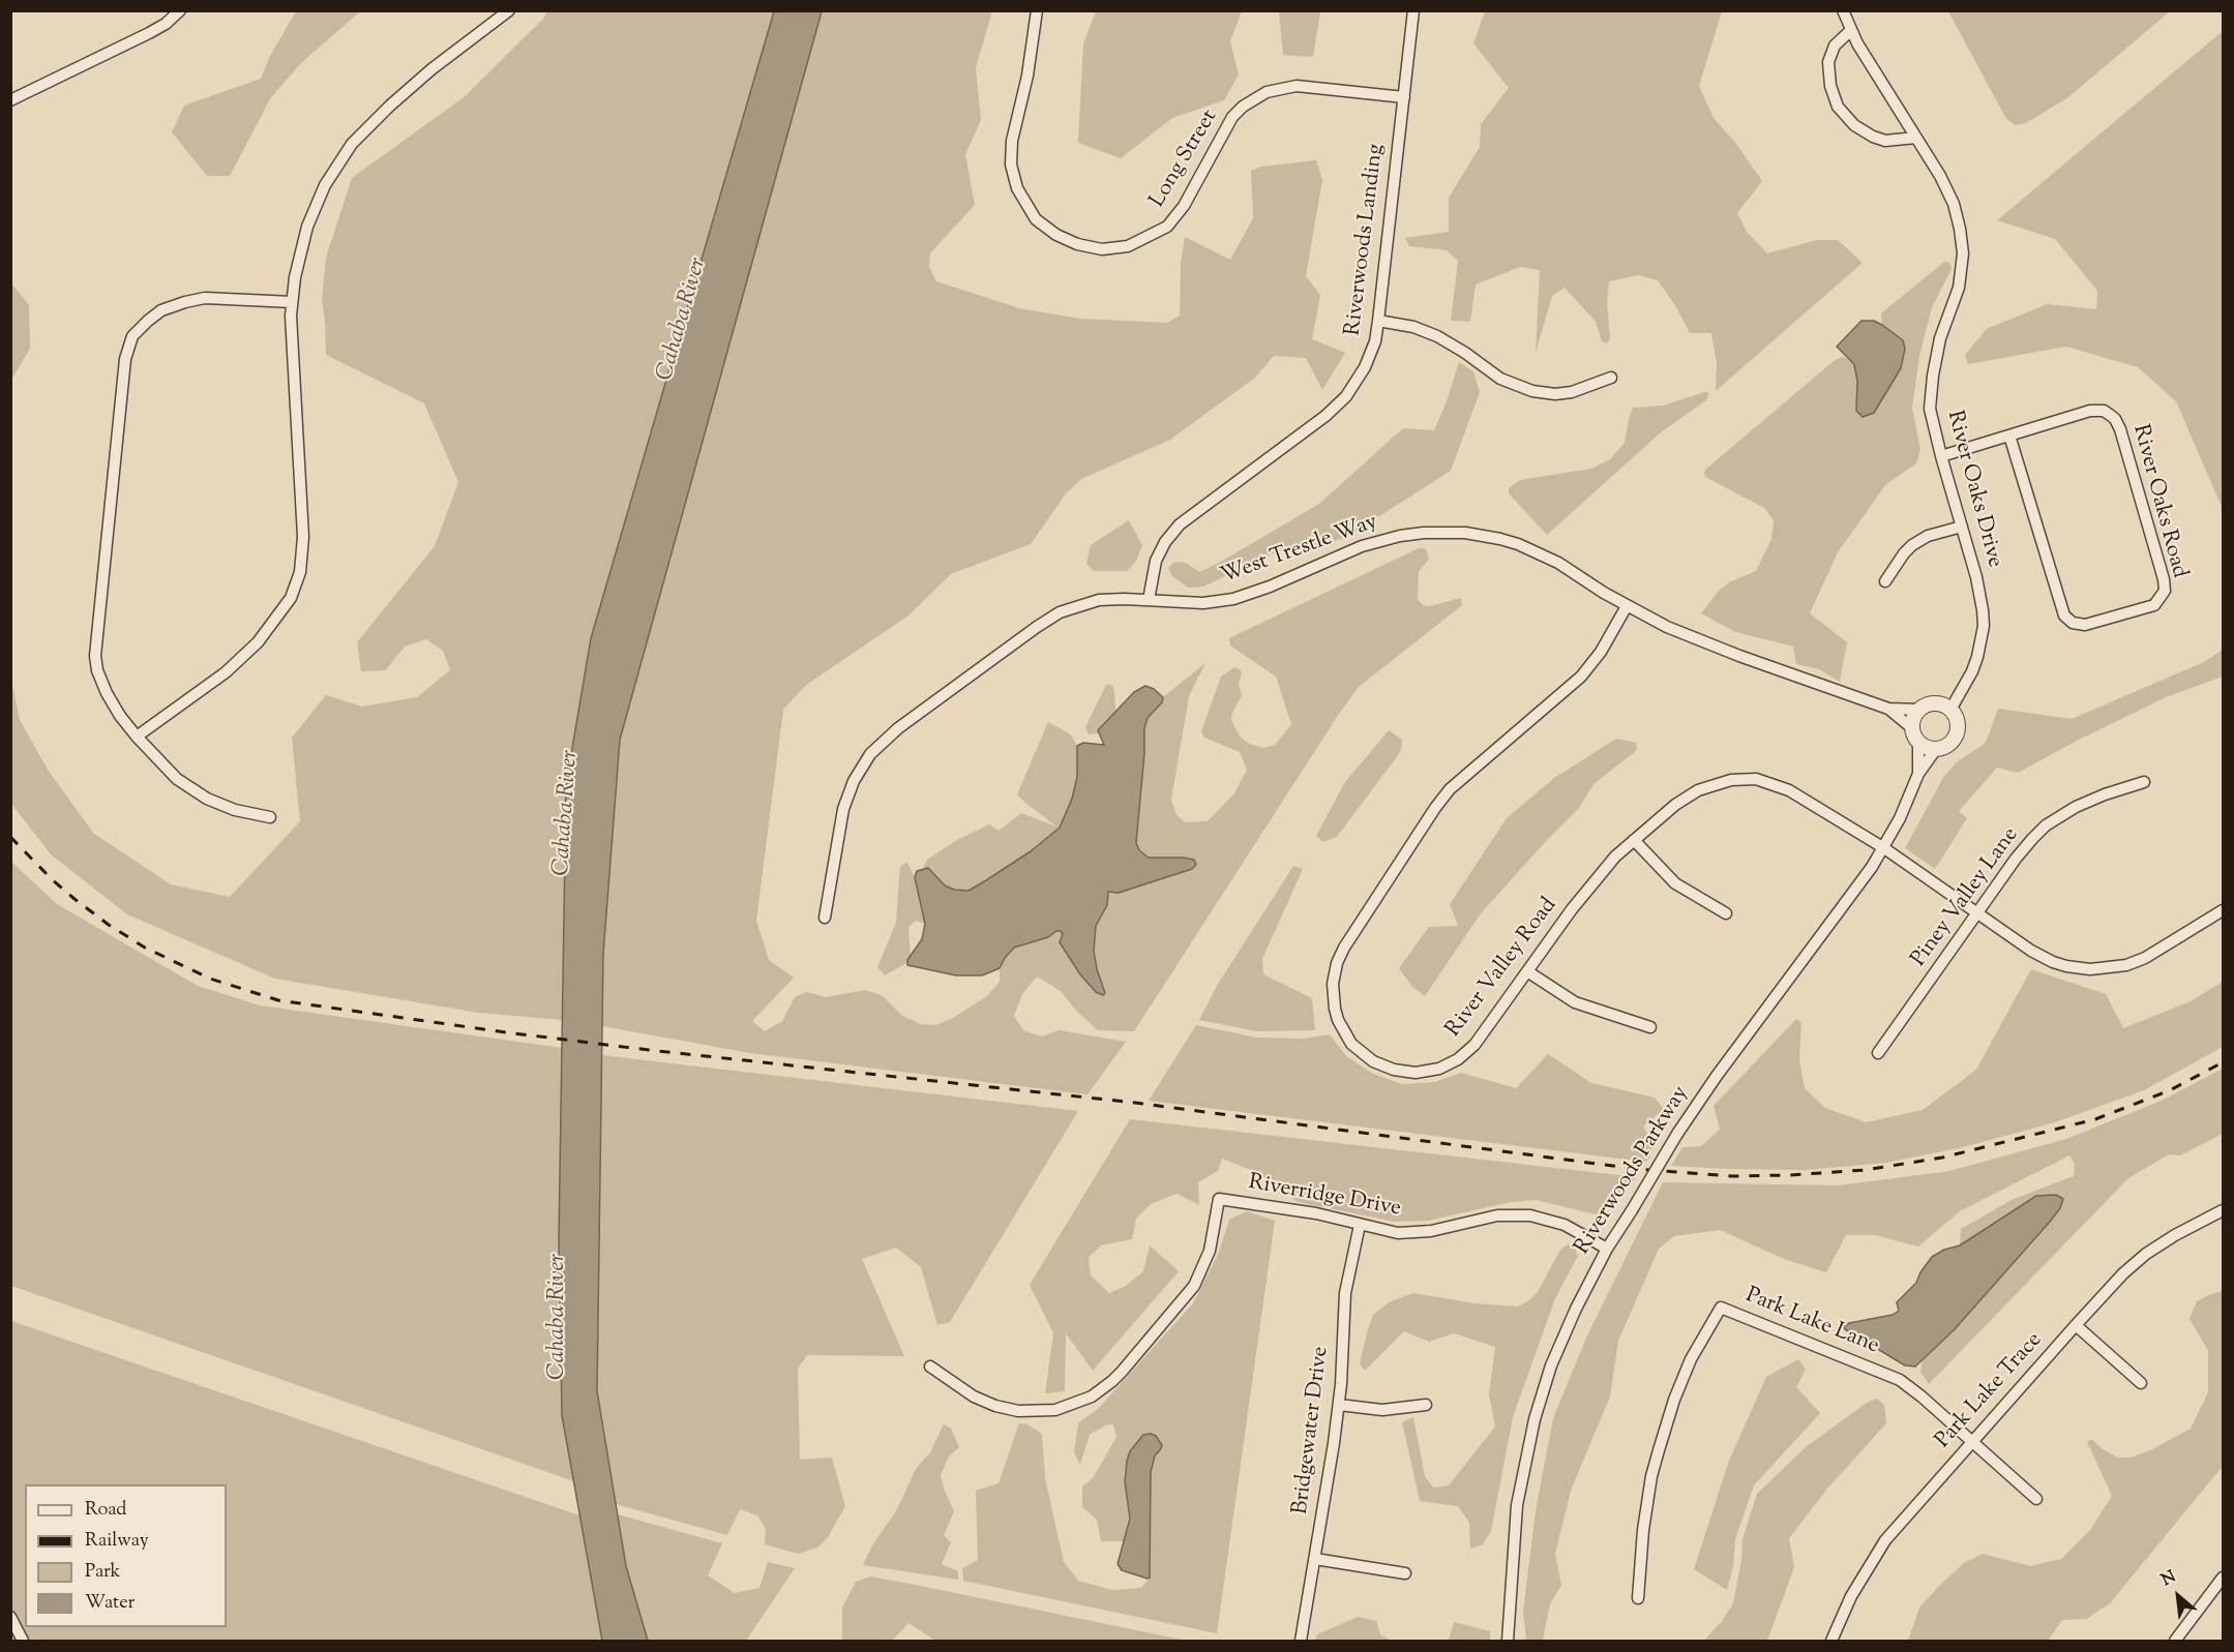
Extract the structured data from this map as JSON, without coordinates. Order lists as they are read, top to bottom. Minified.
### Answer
{"streets":{"street":["Long Street","Riverwoods Landing","River Oaks Drive","River Oaks Road","West Trestle Way","Piney Valley Lane","River Valley Road","Riverwoods Parkway","Riverridge Drive","Park Lake Lane","Park Lake Trace","Bridgewater Drive"]},"crossings":[["Long Street","Riverwoods Landing"],["Riverwoods Landing","West Trestle Way"],["River Oaks Drive","River Oaks Road"],["River Oaks Drive","West Trestle Way"],["River Oaks Drive","Riverwoods Parkway"],["West Trestle Way","River Valley Road"],["West Trestle Way","Riverwoods Parkway"],["Piney Valley Lane","River Valley Road"],["River Valley Road","Riverwoods Parkway"],["Riverwoods Parkway","Riverridge Drive"],["Riverridge Drive","Bridgewater Drive"],["Park Lake Lane","Park Lake Trace"]],"water":["Cahaba River"],"legend":["Road","Railway","Park","Water"],"north":"top left"}
